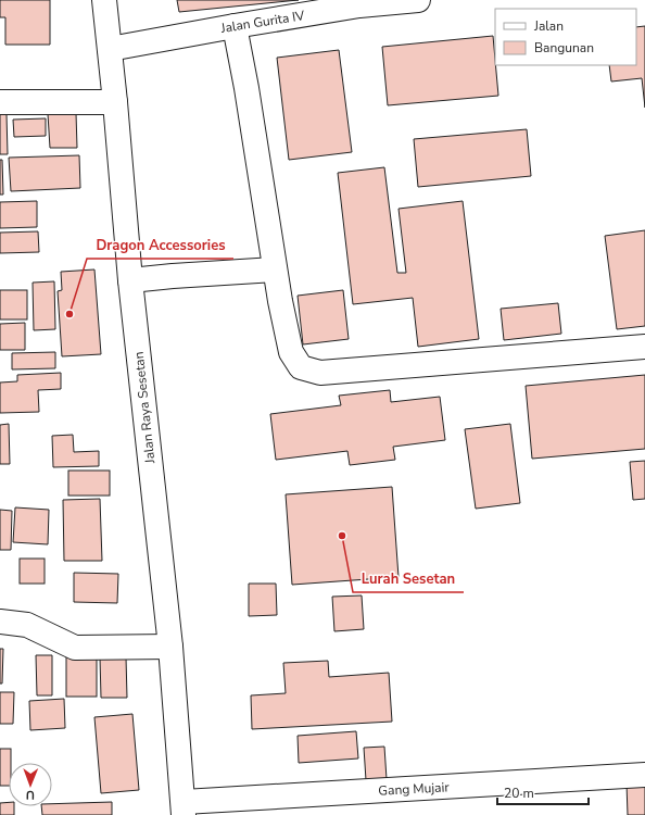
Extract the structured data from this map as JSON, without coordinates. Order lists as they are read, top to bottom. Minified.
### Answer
{"streets":{"street":["Jalan Gurita IV","Jalan Raya Sesetan","Gang Mujair"]},"crossings":[["Jalan Gurita IV","Jalan Raya Sesetan"],["Jalan Raya Sesetan","Gang Mujair"]],"places":["Dragon Accessories","Lurah Sesetan"],"legend":["Jalan","Bangunan"],"scale_bar":"20 m","north":"bottom"}
